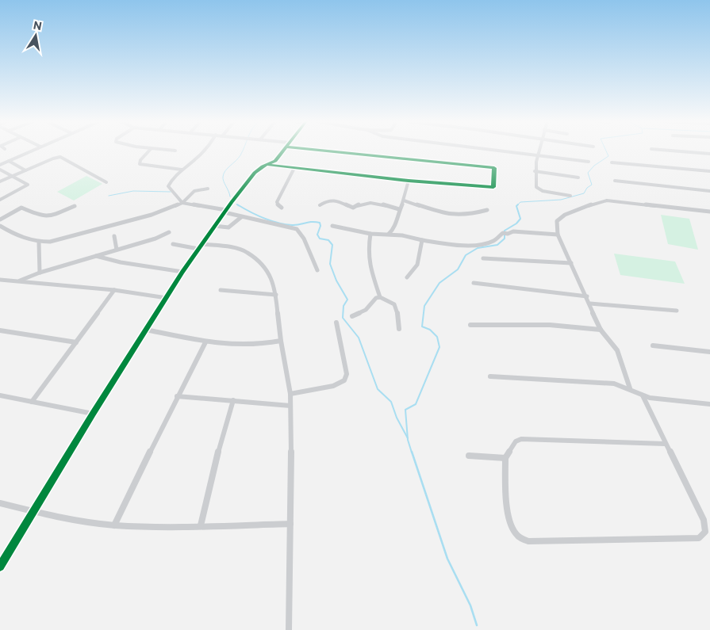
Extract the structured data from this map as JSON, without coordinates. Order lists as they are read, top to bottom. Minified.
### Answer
{"north":"top"}
